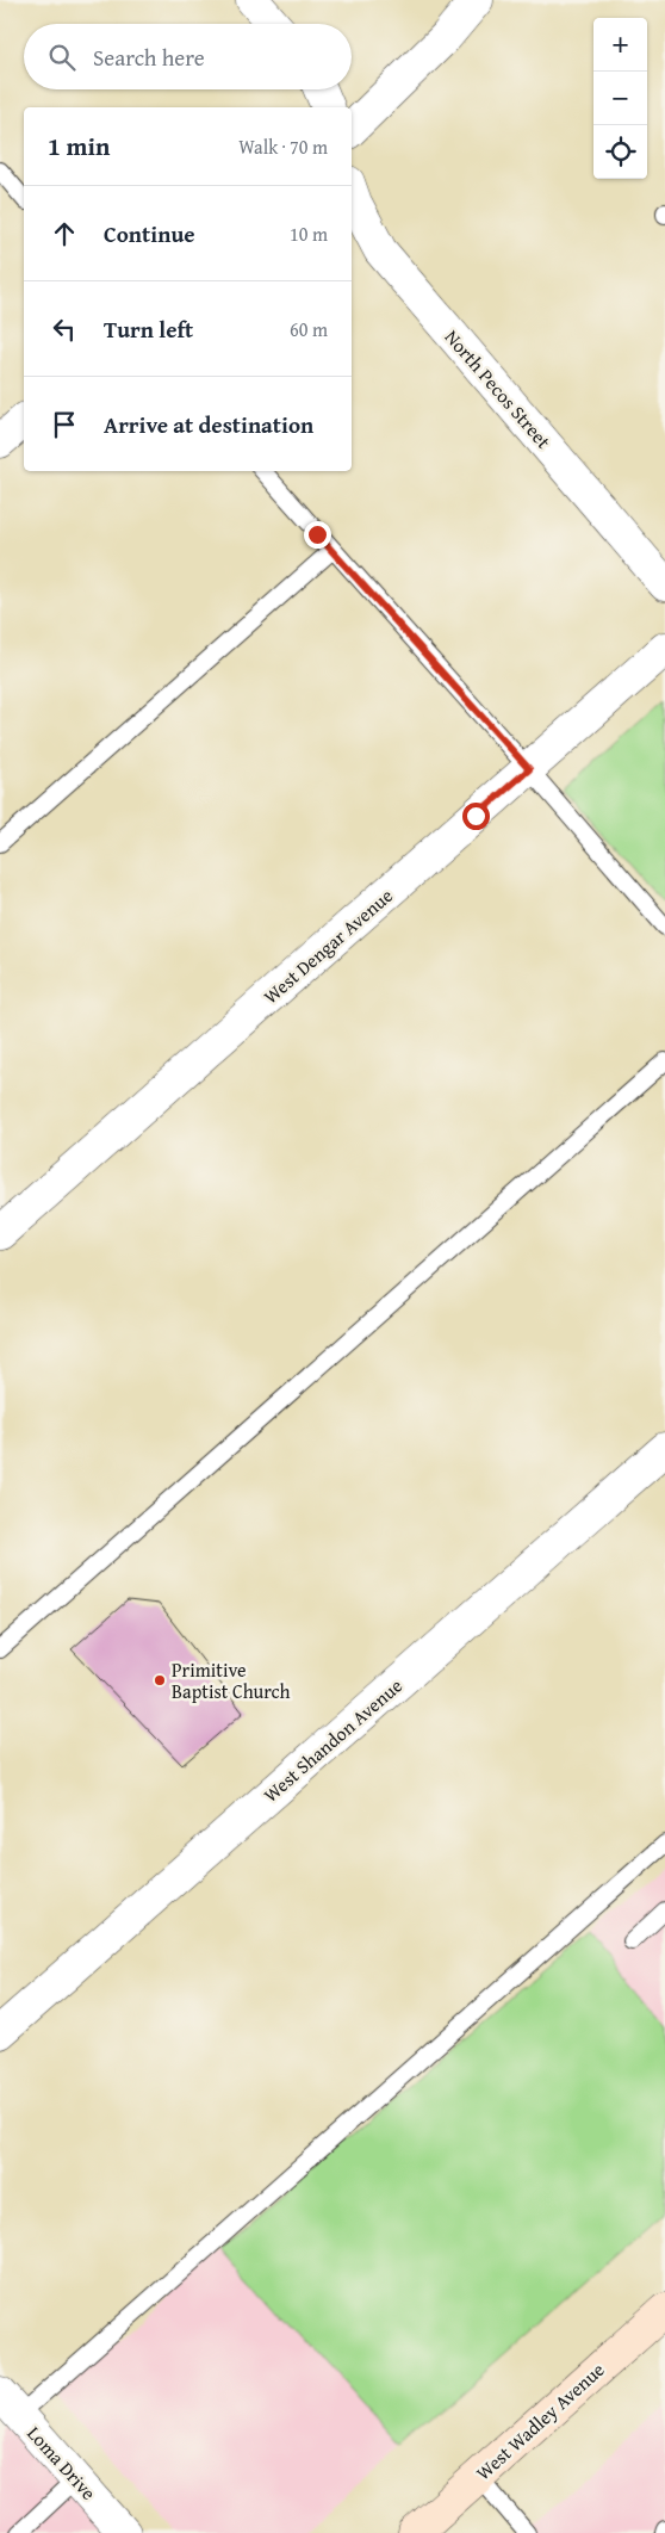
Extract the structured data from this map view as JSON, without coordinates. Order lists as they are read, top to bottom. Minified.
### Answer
{"streets":{"main road":["West Wadley Avenue"],"street":["North Pecos Street","West Dengar Avenue","West Shandon Avenue","Loma Drive"]},"places":["Primitive Baptist Church"],"page":{"map_buttons":["+","−"],"search":"Search here","heading":["1 min","Walk · 70 m"],"list":[["Continue","10 m"],["Turn left","60 m"],"Arrive at destination"]}}
